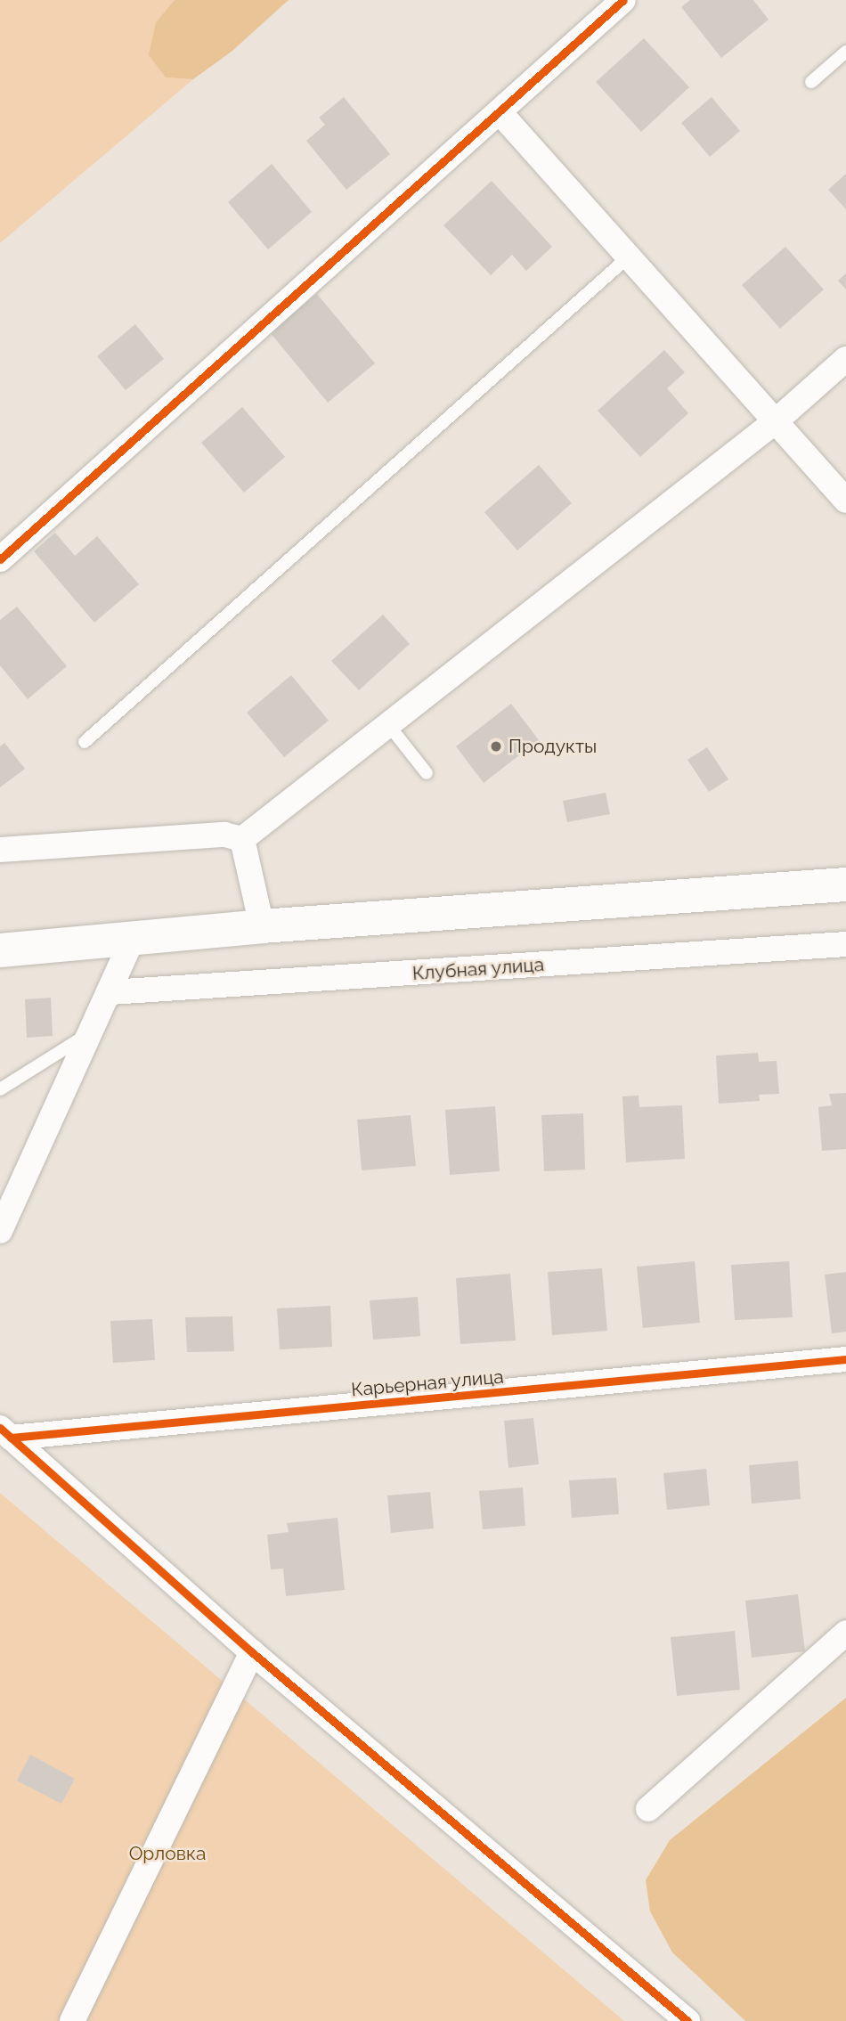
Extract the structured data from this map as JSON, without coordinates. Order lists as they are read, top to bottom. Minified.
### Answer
{"streets":{"street":["Клубная улица","Карьерная улица"]},"parks":["Орловка"],"places":["Продукты"]}
